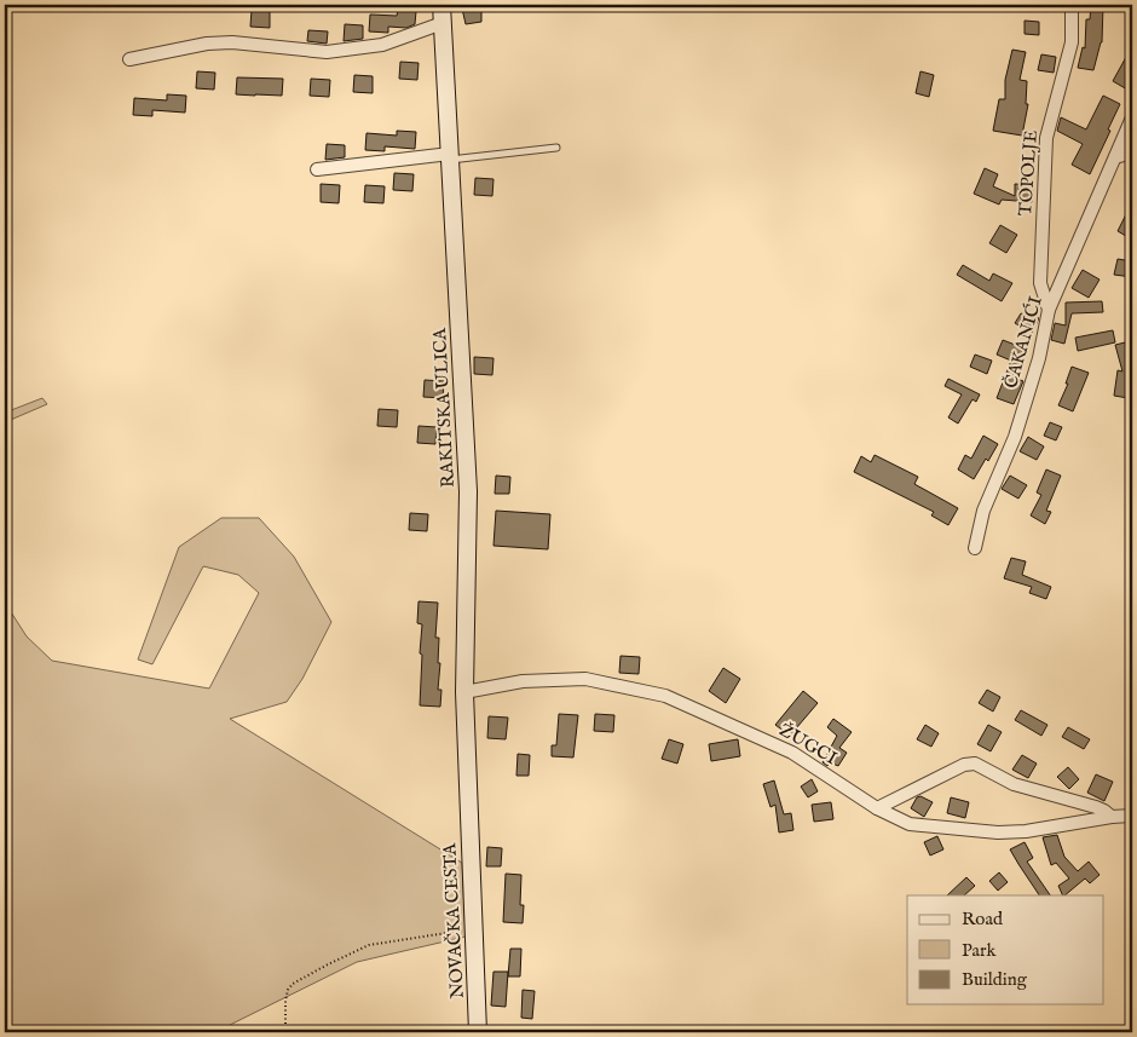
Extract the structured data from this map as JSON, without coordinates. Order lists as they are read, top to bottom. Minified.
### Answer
{"streets":{"street":["TOPOLJE","ČAKANIĆI","RAKITSKA ULICA","ŽUGCI","NOVAČKA CESTA"]},"crossings":[["TOPOLJE","ČAKANIĆI"],["RAKITSKA ULICA","ŽUGCI"],["RAKITSKA ULICA","NOVAČKA CESTA"]],"legend":["Road","Park","Building"]}
